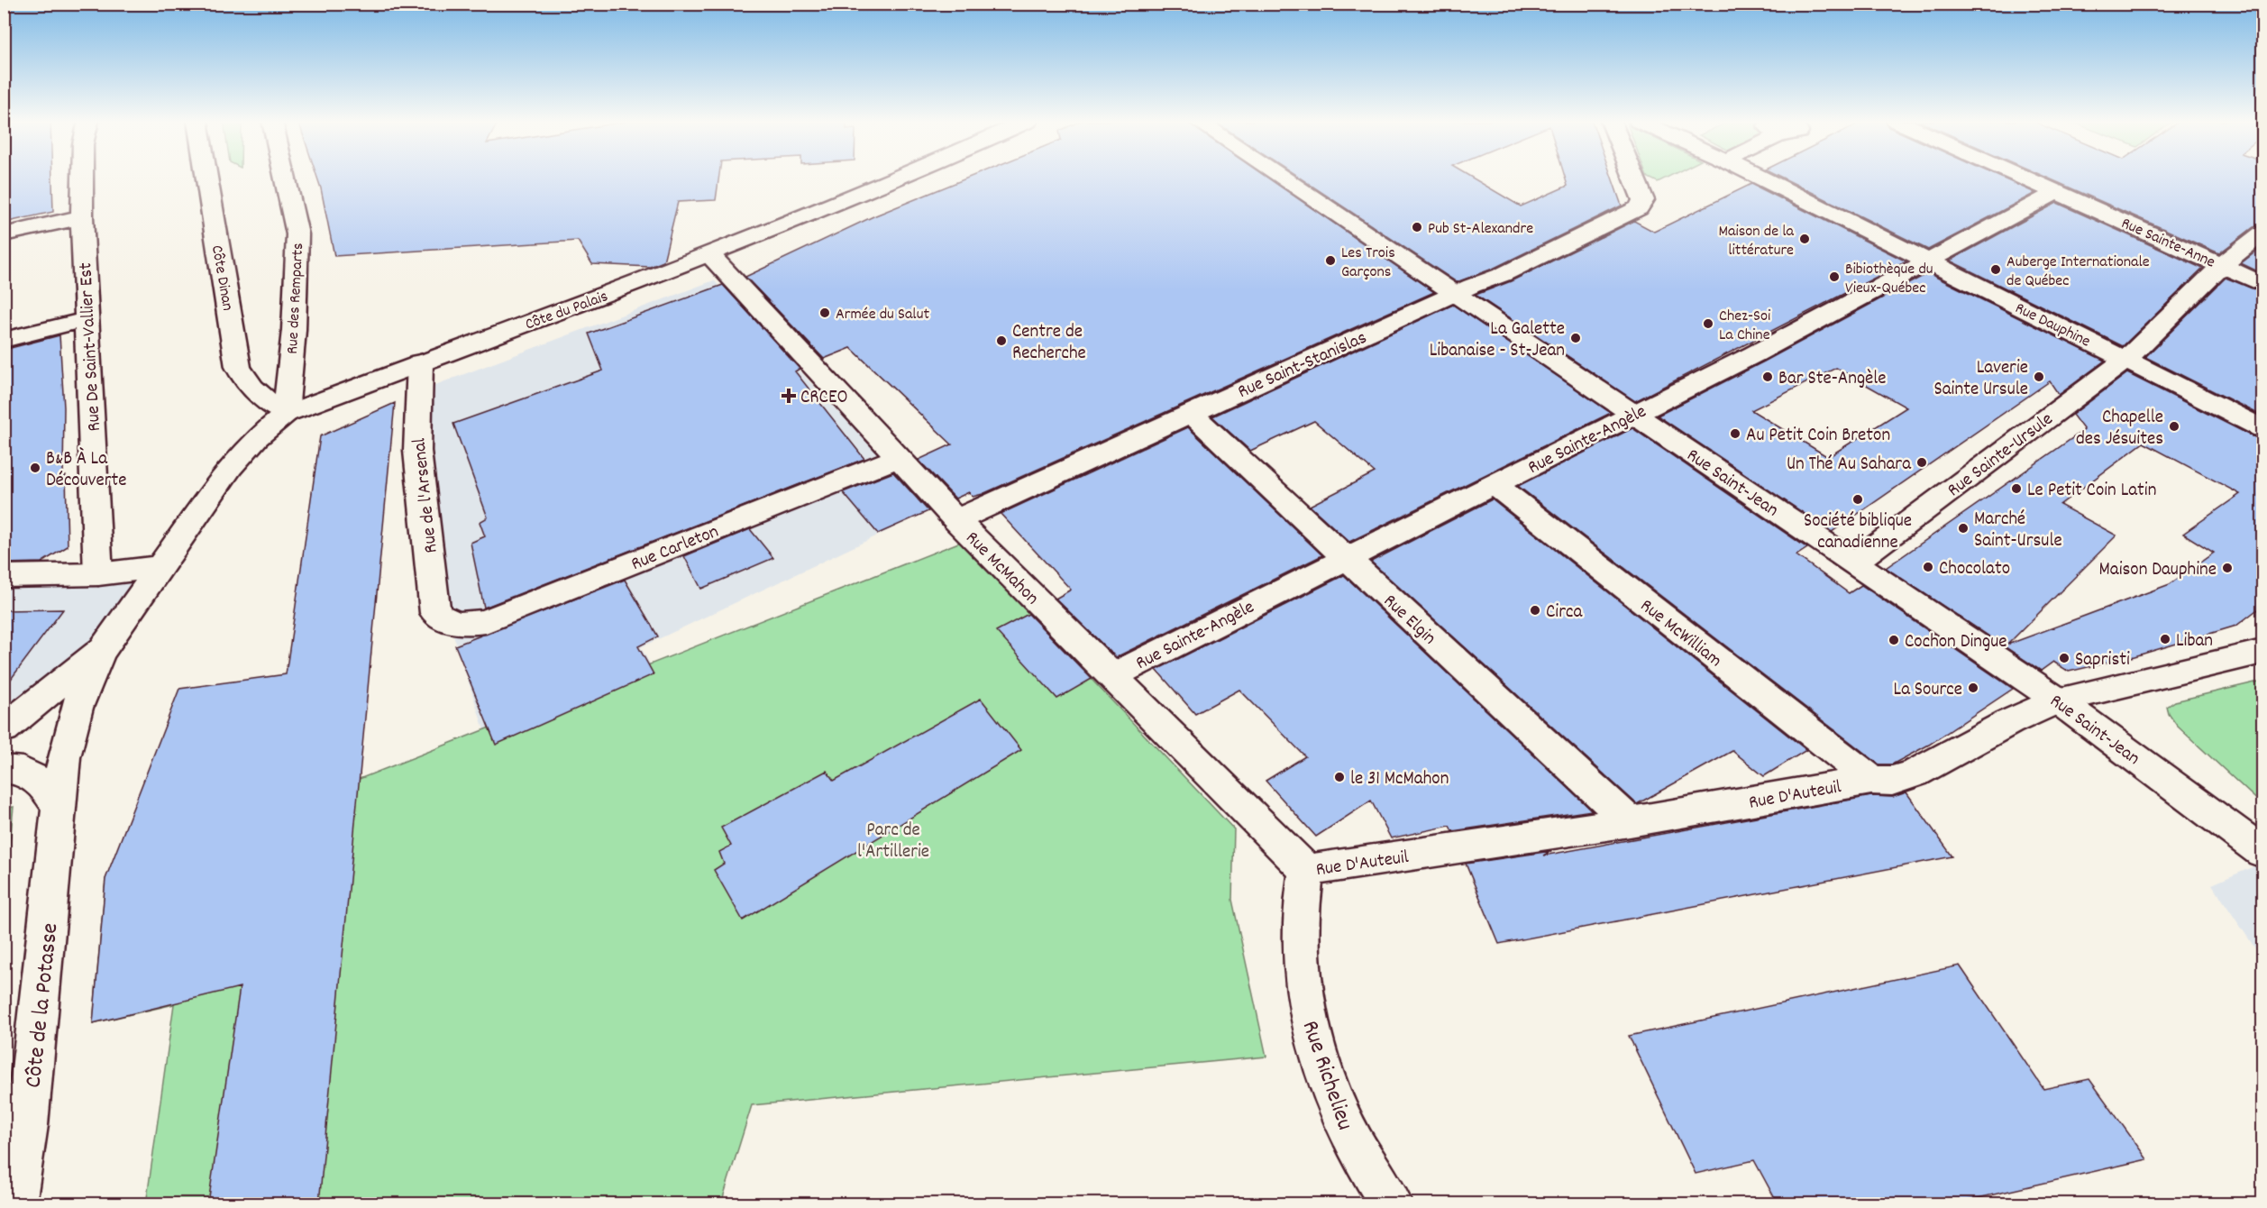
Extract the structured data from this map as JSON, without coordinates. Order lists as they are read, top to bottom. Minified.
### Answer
{"streets":{"street":["Rue Sainte-Anne","Côte Dinan","Rue des Remparts","Côte du Palais","Rue Dauphine","Rue De Saint-Vallier Est","Rue Saint-Stanislas","Rue Sainte-Angèle","Rue Sainte-Ursule","Rue Saint-Jean","Rue de l'Arsenal","Rue Carleton","Rue McMahon","Rue Elgin","Rue McWilliam","Rue D'Auteuil","Côte de la Potasse","Rue Richelieu"]},"crossings":[["Rue Sainte-Anne","Rue Sainte-Angèle"],["Rue Sainte-Anne","Rue Sainte-Ursule"],["Côte Dinan","Rue des Remparts"],["Côte Dinan","Côte du Palais"],["Rue des Remparts","Côte du Palais"],["Côte du Palais","Rue de l'Arsenal"],["Côte du Palais","Rue McMahon"],["Côte du Palais","Côte de la Potasse"],["Rue Dauphine","Rue Sainte-Angèle"],["Rue Dauphine","Rue Sainte-Ursule"],["Rue Saint-Stanislas","Rue Saint-Jean"],["Rue Saint-Stanislas","Rue McMahon"],["Rue Saint-Stanislas","Rue Elgin"],["Rue Sainte-Angèle","Rue Saint-Jean"],["Rue Sainte-Angèle","Rue McMahon"],["Rue Sainte-Angèle","Rue Elgin"],["Rue Sainte-Angèle","Rue McWilliam"],["Rue Sainte-Ursule","Rue Saint-Jean"],["Rue Saint-Jean","Rue D'Auteuil"],["Rue de l'Arsenal","Rue Carleton"],["Rue Carleton","Rue McMahon"],["Rue McMahon","Rue D'Auteuil"],["Rue McMahon","Rue Richelieu"],["Rue Elgin","Rue D'Auteuil"],["Rue McWilliam","Rue D'Auteuil"],["Rue D'Auteuil","Rue Richelieu"]],"parks":["Parc de l'Artillerie"],"places":{"other":["Pub St-Alexandre","Maison de la littérature","Les Trois Garçons","Auberge Internationale de Québec","Bibiothèque du Vieux-Québec","Armée du Salut","Chez-Soi La Chine","La Galette Libanaise - St-Jean","Centre de Recherche","Bar Ste-Angèle","Laverie Sainte Ursule","Chapelle des Jésuites","Au Petit Coin Breton","Un Thé Au Sahara","B&B À La Découverte","Le Petit Coin Latin","Société biblique canadienne","Marché Saint-Ursule","Chocolato","Maison Dauphine","Circa","Liban","Cochon Dingue","Sapristi","La Source","le 31 McMahon"],"health":["CRCEO"]}}
